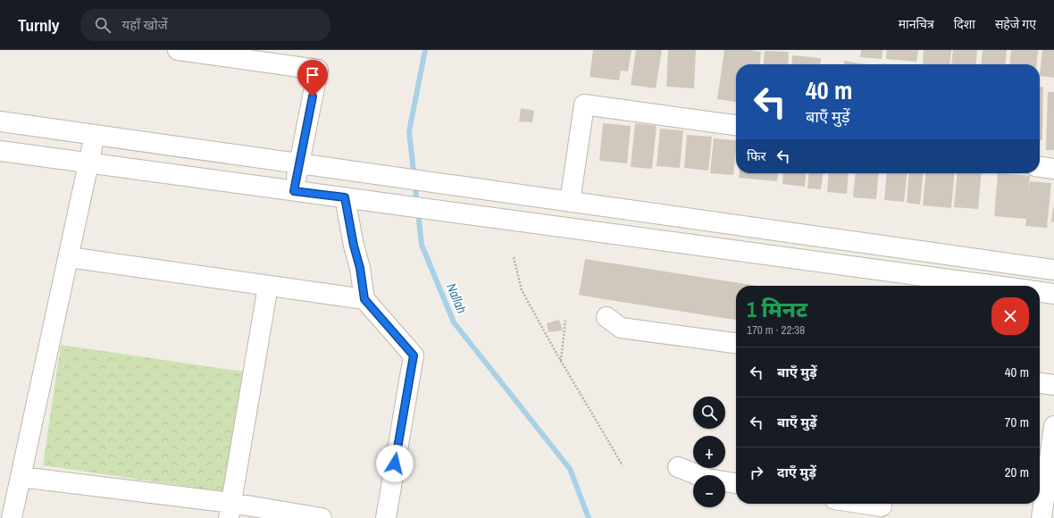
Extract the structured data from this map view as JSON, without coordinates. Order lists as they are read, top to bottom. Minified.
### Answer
{"water":["Nallah"],"page":{"header":"Turnly","search":"यहाँ खोजें","nav":["मानचित्र","दिशा","सहेजे गए"],"turn":["40 m","बाएँ मुड़ें"],"then":"फिर","heading":["1 मिनट","170 m · 22:38"],"list":[{"name":"बाएँ मुड़ें","value":"40 m"},{"name":"बाएँ मुड़ें","value":"70 m"},{"name":"दाएँ मुड़ें","value":"20 m"}],"map_buttons":["+","−"]}}
